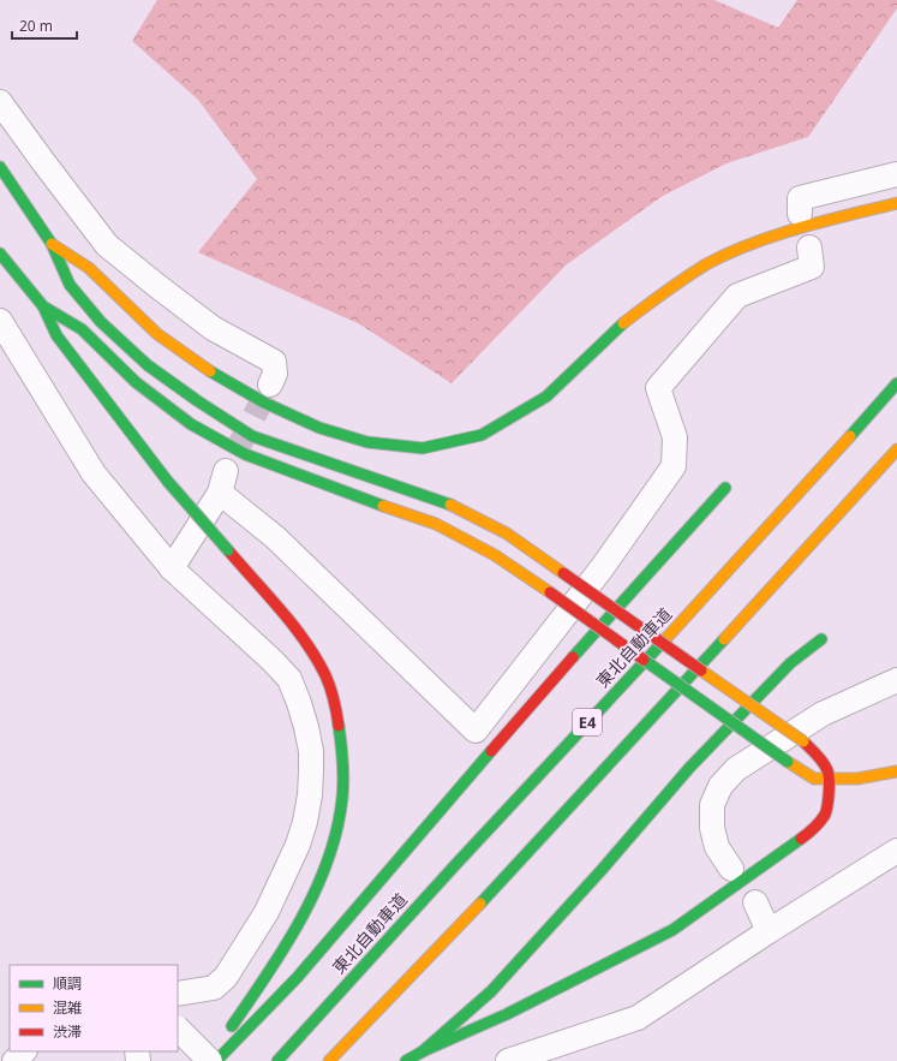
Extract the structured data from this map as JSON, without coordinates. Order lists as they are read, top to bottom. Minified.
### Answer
{"streets":{"highway":["東北自動車道","E4"]},"legend":["順調","混雑","渋滞"],"scale_bar":"20 m"}
